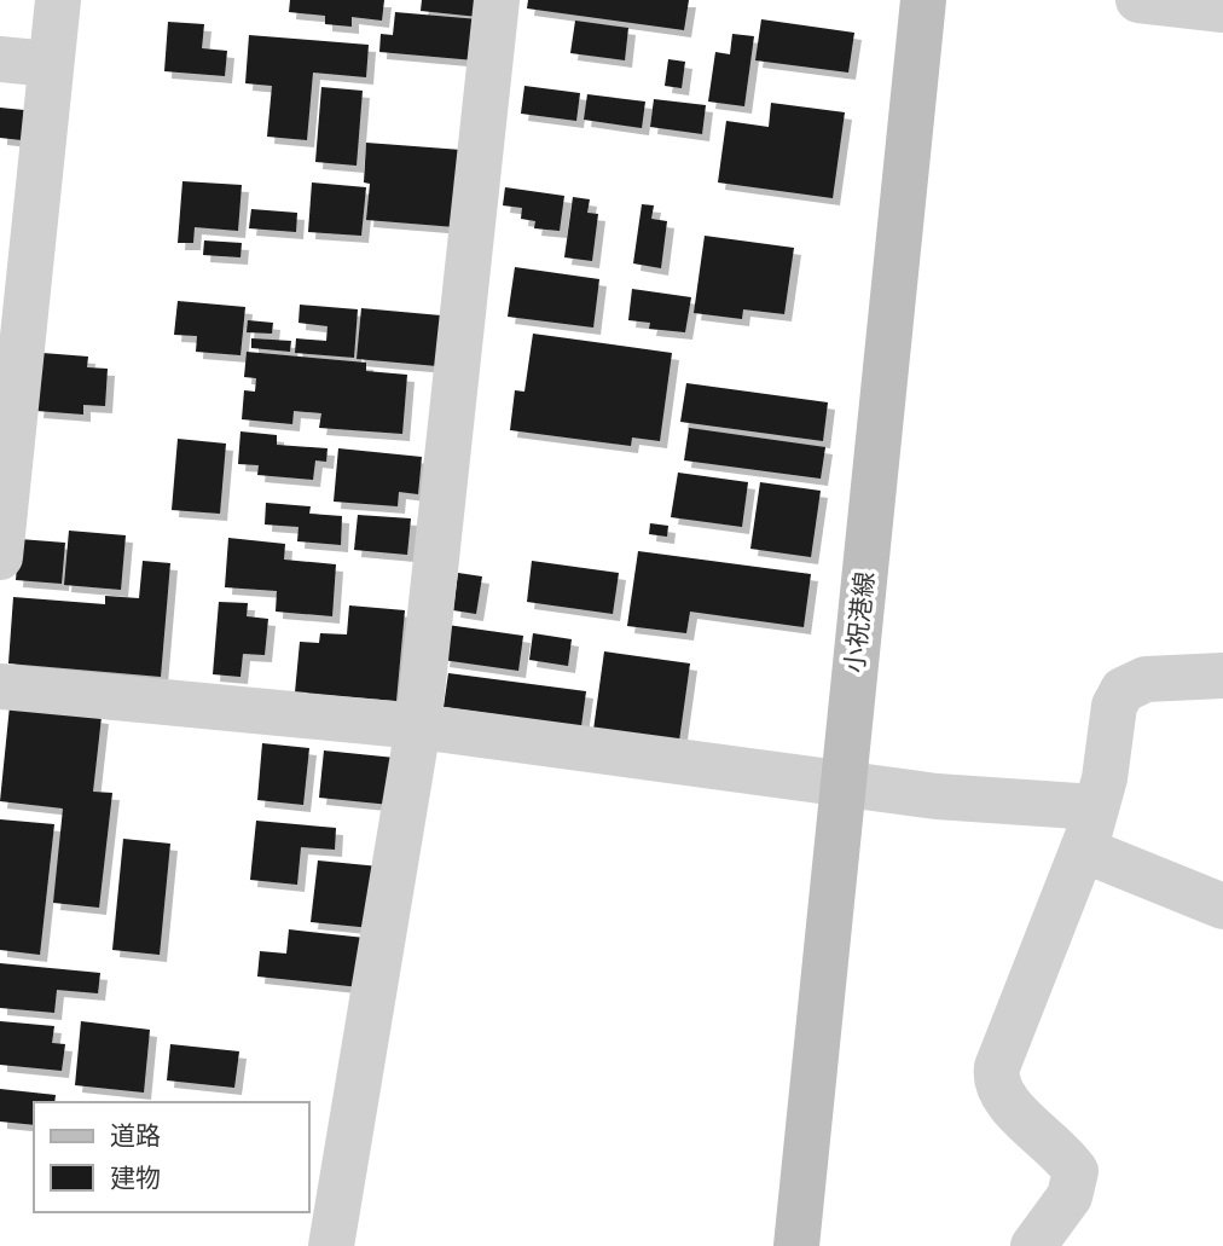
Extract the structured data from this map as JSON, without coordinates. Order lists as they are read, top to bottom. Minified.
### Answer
{"streets":{"main road":["小祝港線"]},"legend":["道路","建物"]}
